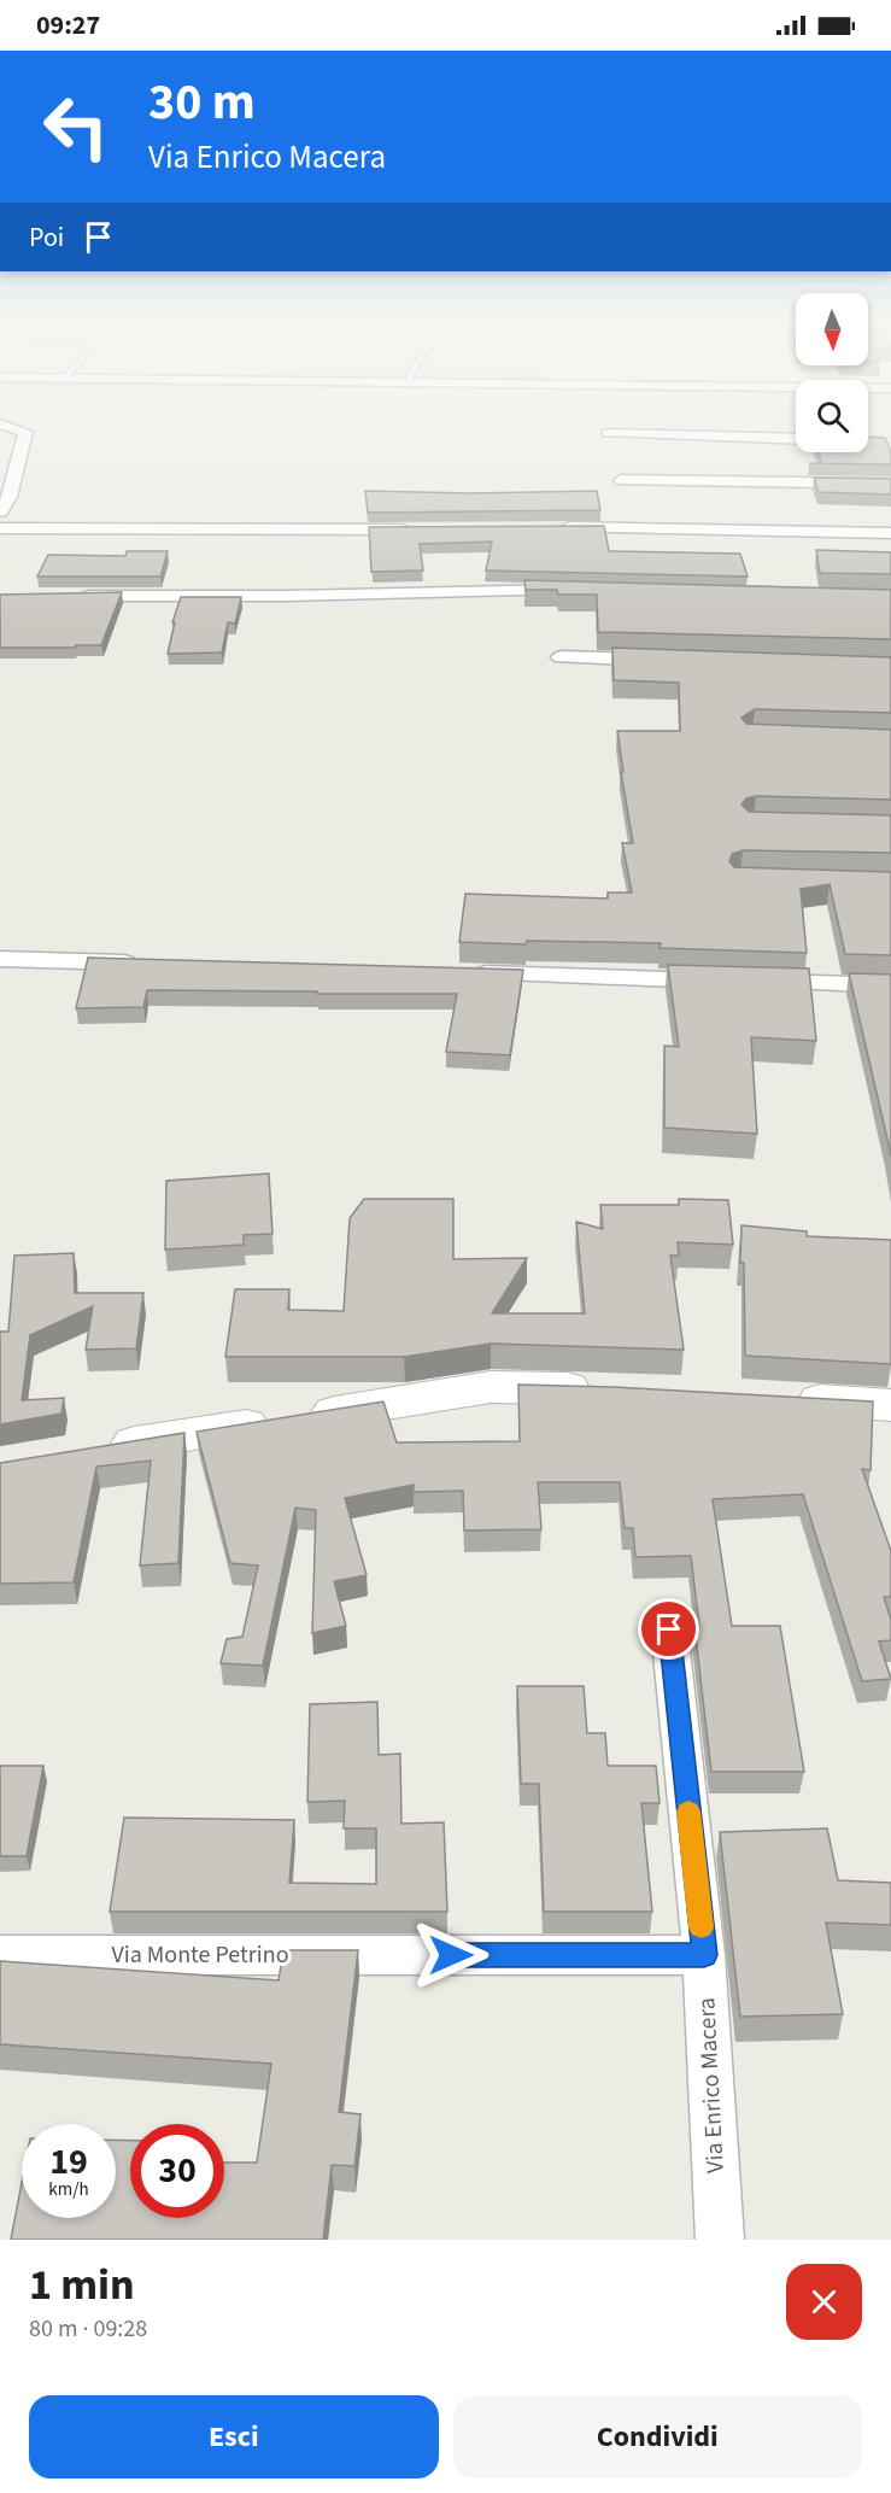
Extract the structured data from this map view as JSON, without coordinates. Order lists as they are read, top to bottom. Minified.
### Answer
{"streets":{"street":["Via Monte Petrino","Via Enrico Macera"]},"crossings":[["Via Monte Petrino","Via Enrico Macera"]],"north":"bottom","page":{"status":"09:27","turn":["30 m","Via Enrico Macera"],"then":"Poi","speed":"19 km/h","limit":"30","heading":["1 min","80 m · 09:28"],"buttons":["Esci","Condividi"]}}
